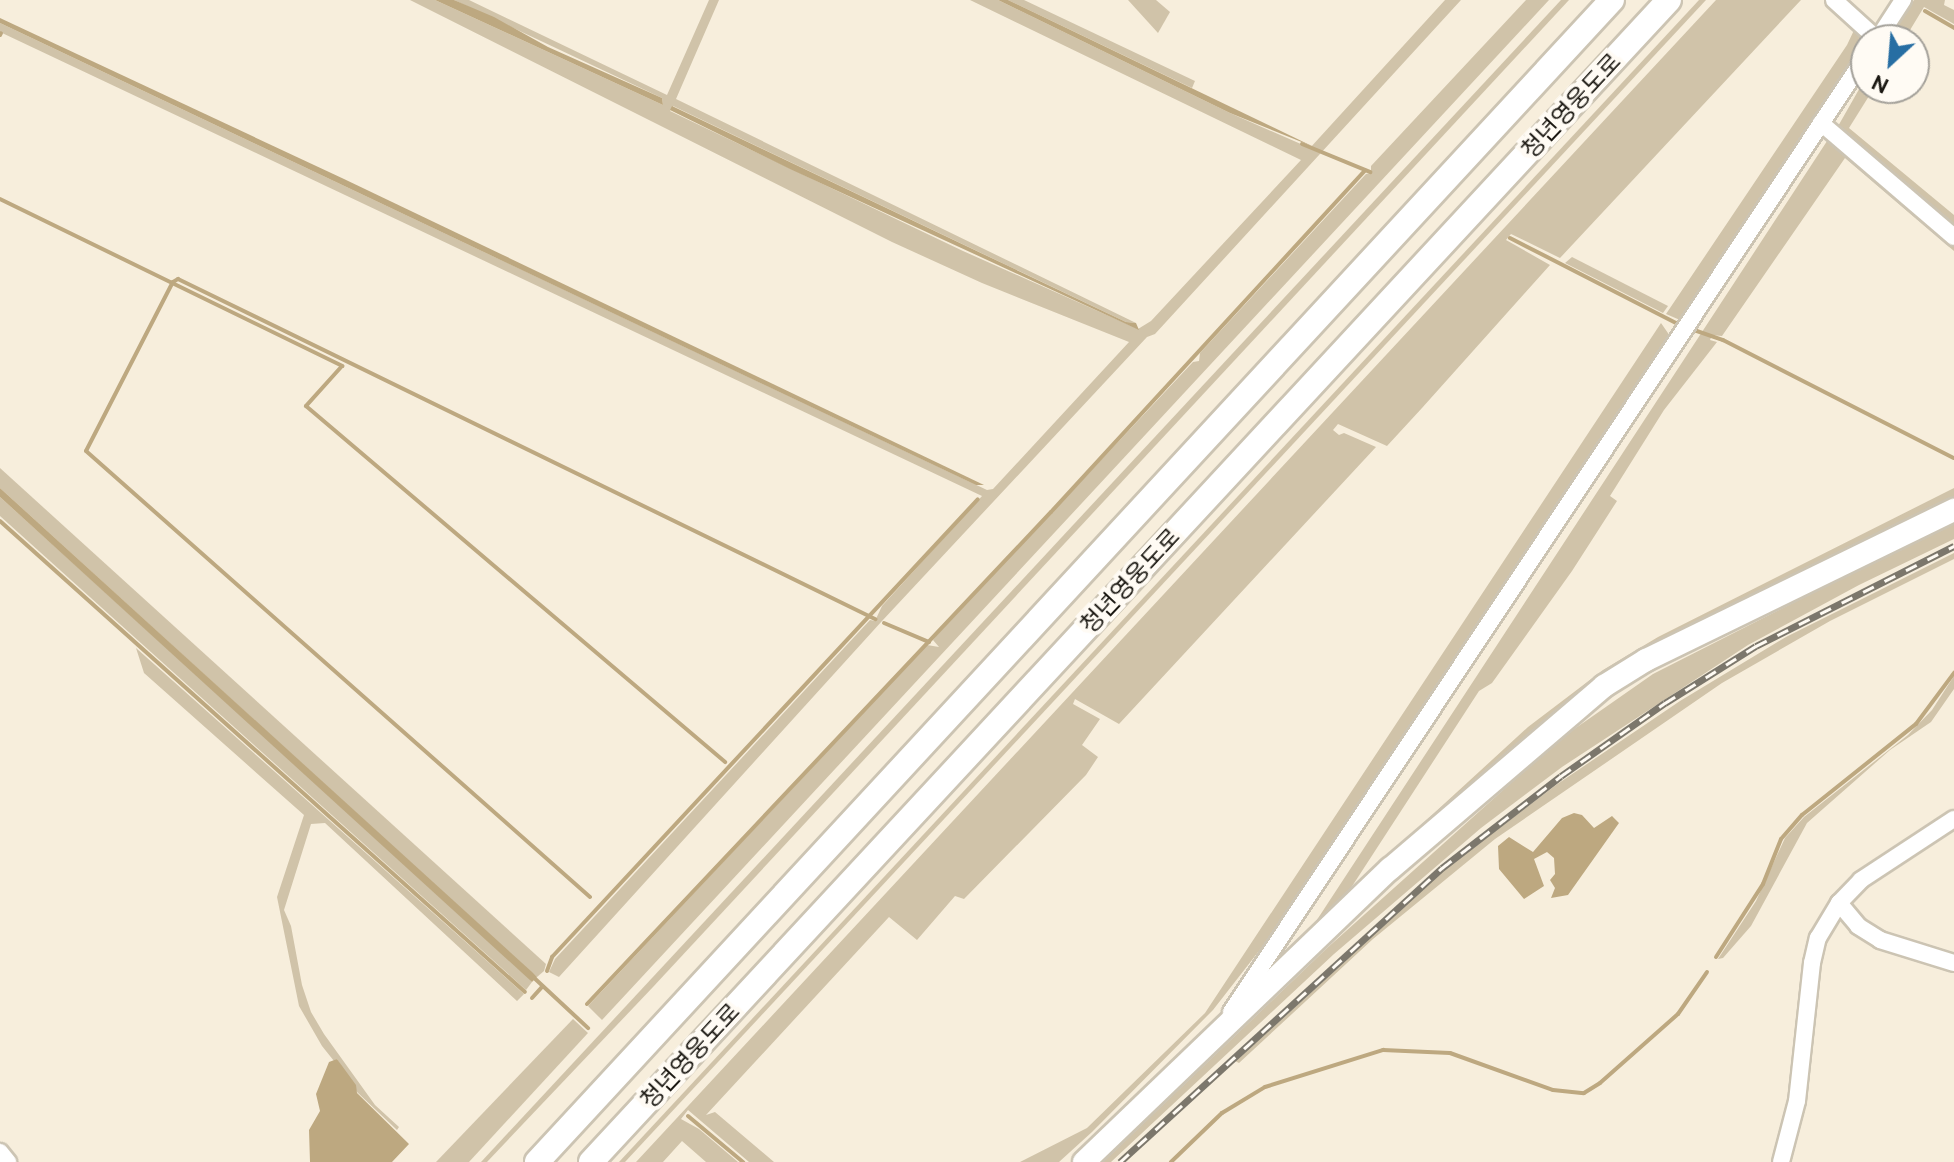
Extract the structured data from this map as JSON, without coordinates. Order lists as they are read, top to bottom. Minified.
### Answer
{"streets":{"highway":["청년영웅도로"]},"north":"bottom left"}
